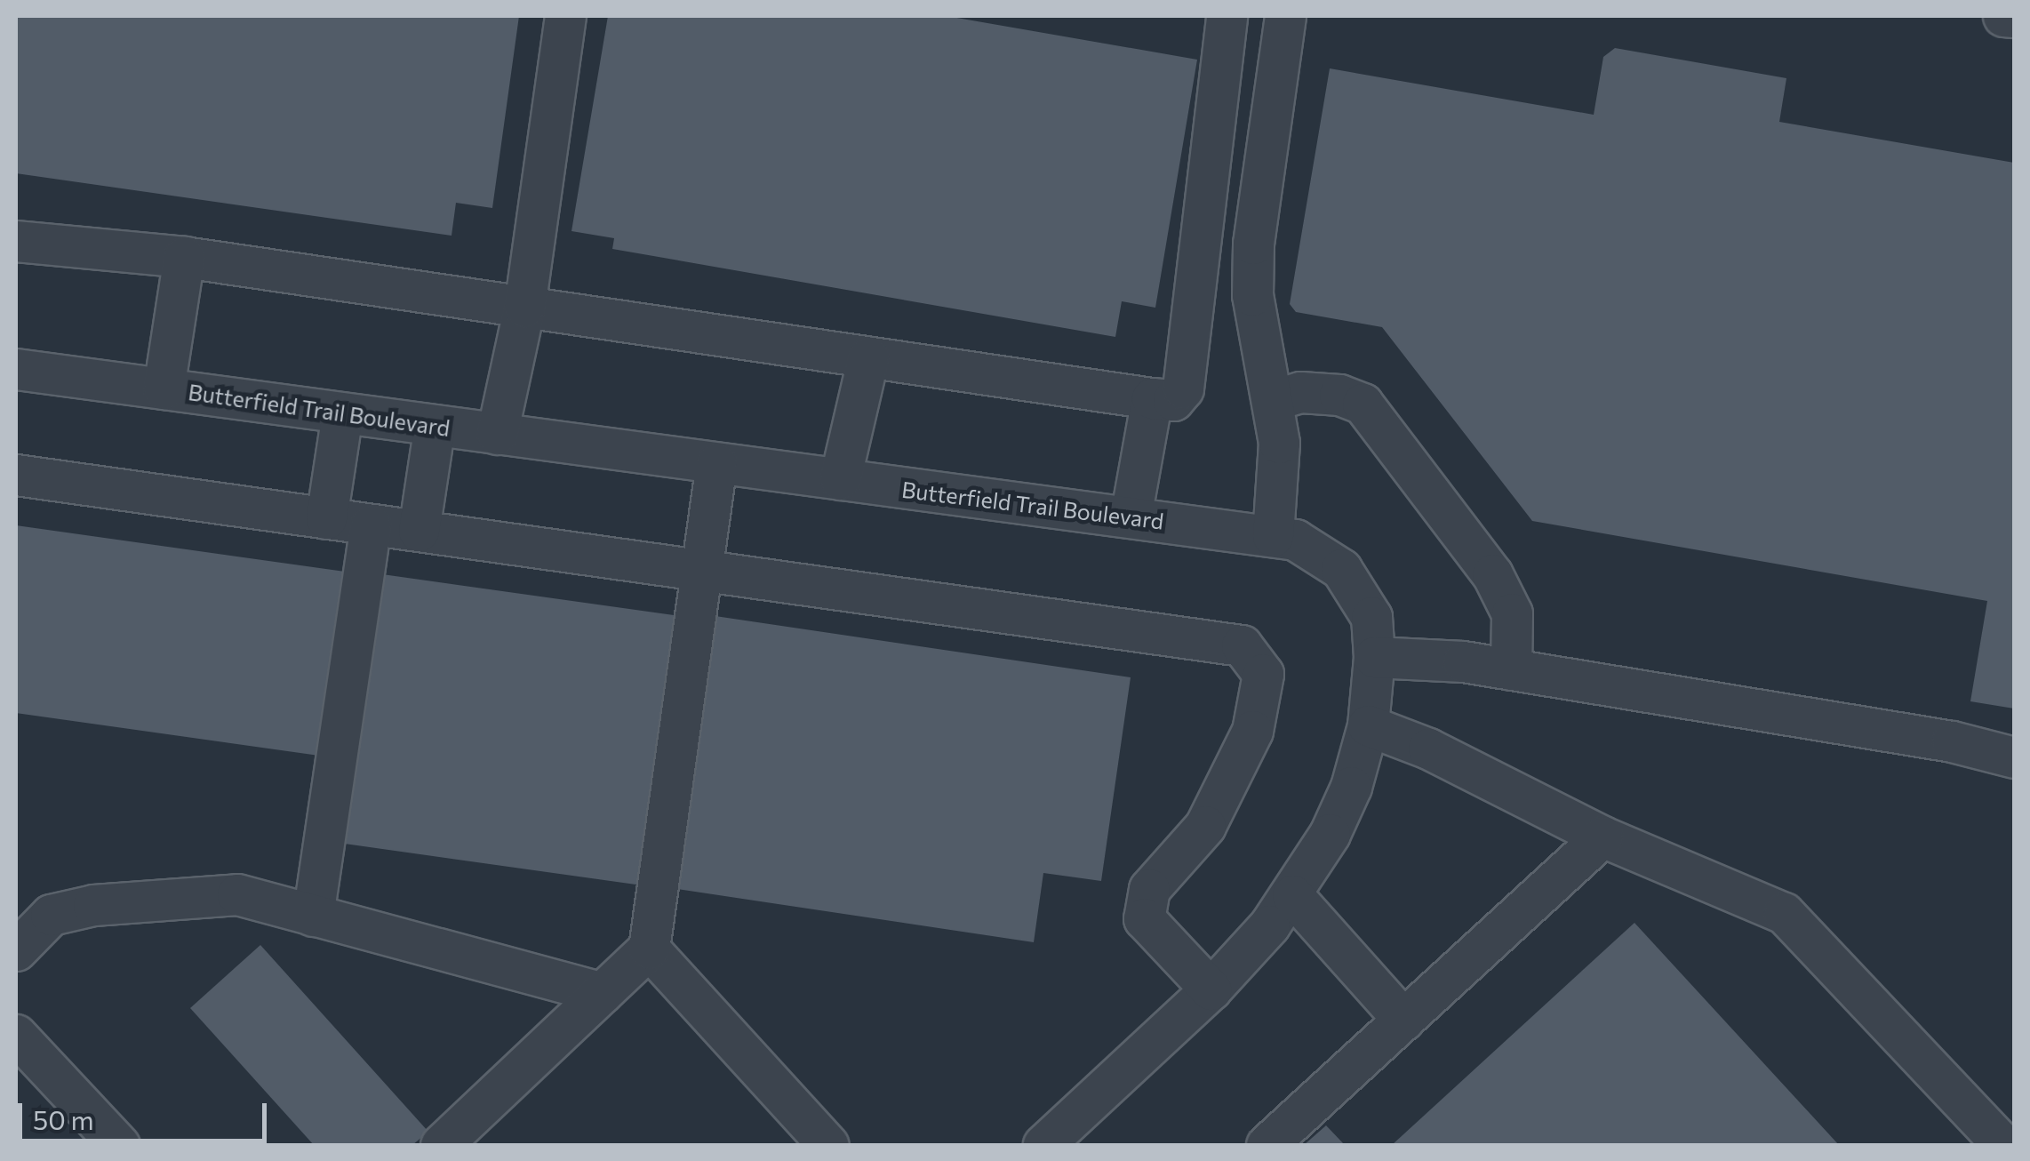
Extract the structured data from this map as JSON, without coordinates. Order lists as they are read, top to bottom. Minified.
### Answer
{"streets":{"street":["Butterfield Trail Boulevard"]},"scale_bar":"50 m"}
